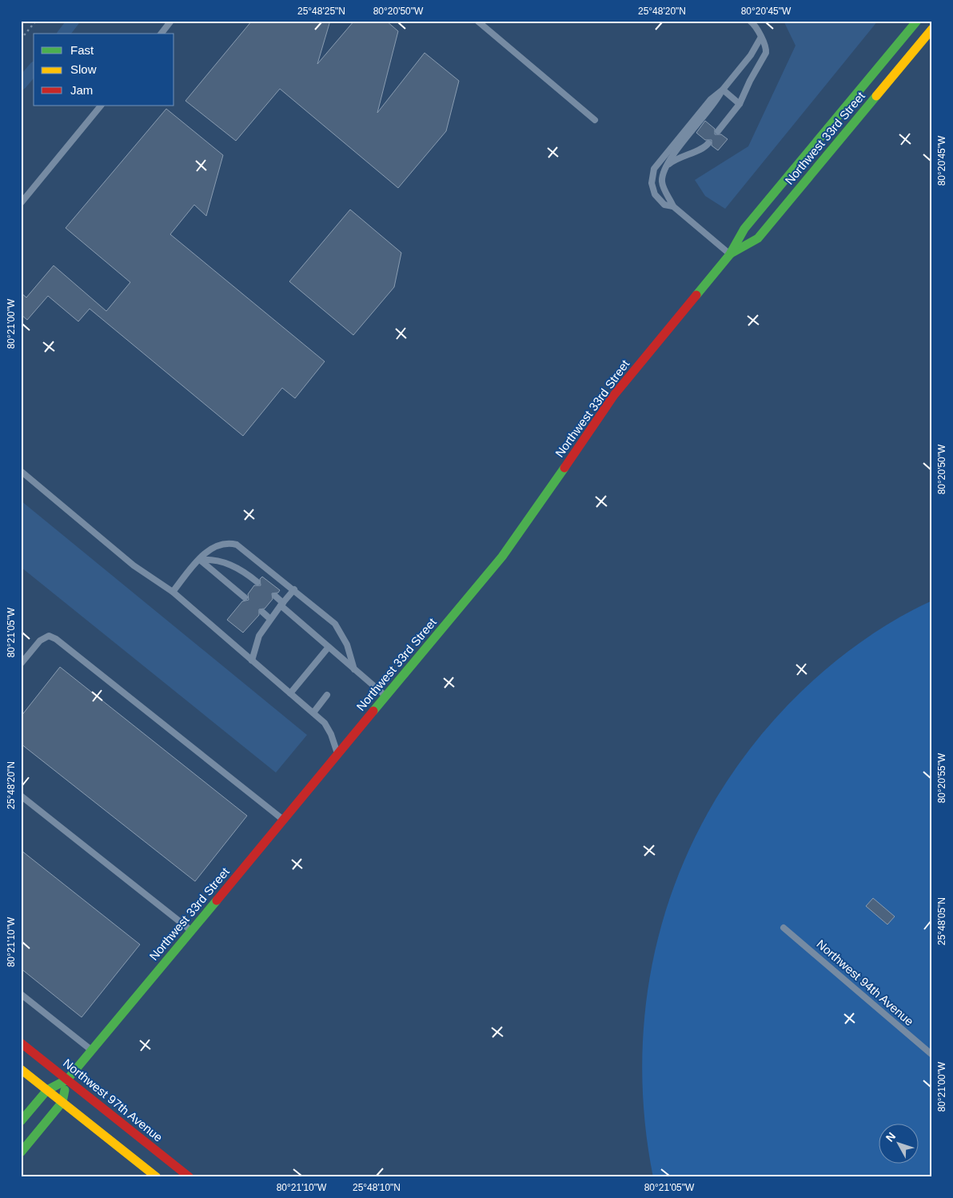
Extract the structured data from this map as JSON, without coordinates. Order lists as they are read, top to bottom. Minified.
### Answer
{"streets":{"street":["Northwest 33rd Street","Northwest 97th Avenue"],"lane":["Northwest 94th Avenue"]},"crossings":[["Northwest 33rd Street","Northwest 97th Avenue"]],"legend":["Fast","Slow","Jam"],"north":"top left","coordinates":["25°48'25\"N","80°20'50\"W","25°48'20\"N","80°20'45\"W","80°21'00\"W","80°21'05\"W","80°20'55\"W","25°48'05\"N","80°21'10\"W","25°48'10\"N"]}
